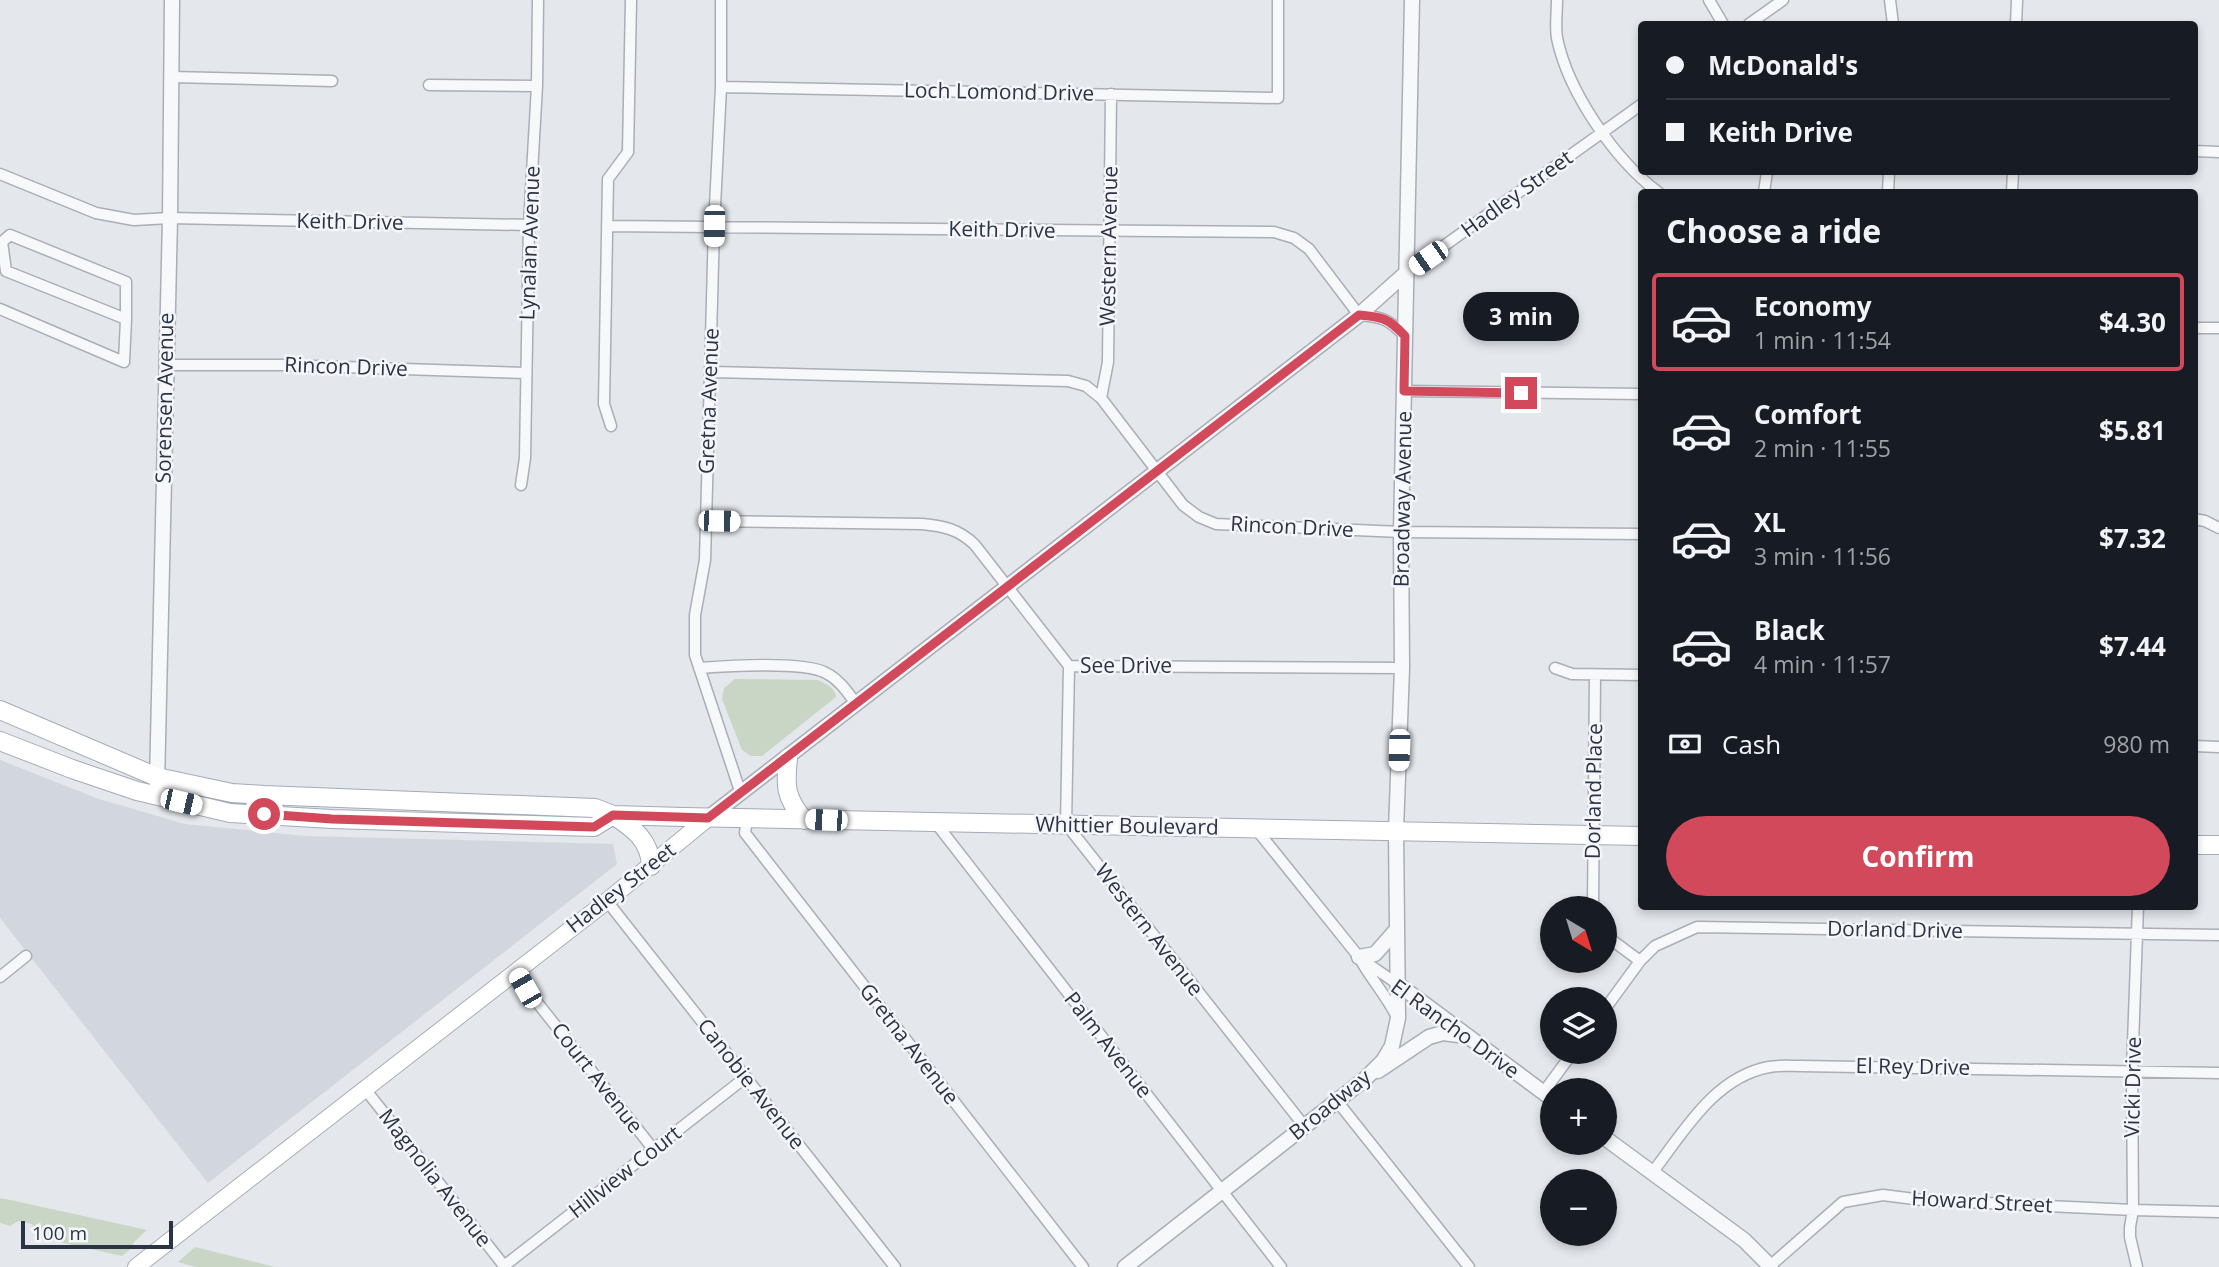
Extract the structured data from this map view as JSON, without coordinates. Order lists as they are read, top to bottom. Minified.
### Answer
{"streets":{"main road":["Hadley Street","Whittier Boulevard"],"street":["Loch Lomond Drive","Keith Drive","Lynalan Avenue","Western Avenue","Rincon Drive","Sorensen Avenue","Gretna Avenue","Broadway Avenue","See Drive","Dorland Place","Dorland Drive","El Rancho Drive","Palm Avenue","El Rey Drive","Court Avenue","Canobie Avenue","Vicki Drive","Broadway","Hillview Court","Magnolia Avenue","Howard Street"]},"crossings":[["Loch Lomond Drive","Western Avenue"],["Loch Lomond Drive","Gretna Avenue"],["Hadley Street","Keith Drive"],["Hadley Street","Rincon Drive"],["Hadley Street","Gretna Avenue"],["Hadley Street","Broadway Avenue"],["Hadley Street","See Drive"],["Hadley Street","Whittier Boulevard"],["Hadley Street","Court Avenue"],["Hadley Street","Canobie Avenue"],["Hadley Street","Magnolia Avenue"],["Keith Drive","Lynalan Avenue"],["Keith Drive","Western Avenue"],["Keith Drive","Sorensen Avenue"],["Keith Drive","Gretna Avenue"],["Lynalan Avenue","Rincon Drive"],["Western Avenue","Rincon Drive"],["Western Avenue","Whittier Boulevard"],["Western Avenue","Broadway"],["Rincon Drive","Sorensen Avenue"],["Rincon Drive","Gretna Avenue"],["Rincon Drive","Broadway Avenue"],["Sorensen Avenue","Whittier Boulevard"],["Gretna Avenue","See Drive"],["Gretna Avenue","Whittier Boulevard"],["Broadway Avenue","See Drive"],["Broadway Avenue","Whittier Boulevard"],["Broadway Avenue","Broadway"],["Dorland Place","Whittier Boulevard"],["Whittier Boulevard","El Rancho Drive"],["Whittier Boulevard","Palm Avenue"],["Whittier Boulevard","Broadway"],["Dorland Drive","Vicki Drive"],["El Rancho Drive","Broadway"],["Palm Avenue","Broadway"],["El Rey Drive","Vicki Drive"],["Court Avenue","Hillview Court"],["Canobie Avenue","Hillview Court"],["Vicki Drive","Howard Street"],["Hillview Court","Magnolia Avenue"]],"scale_bar":"100 m","north":"bottom right","page":{"banner":["McDonald's","Keith Drive"],"heading":"Choose a ride","list":[{"name":"Economy","note":"1 min · 11:54","value":"$4.30"},{"name":"Comfort","note":"2 min · 11:55","value":"$5.81"},{"name":"XL","note":"3 min · 11:56","value":"$7.32"},{"name":"Black","note":"4 min · 11:57","value":"$7.44"}],"bubble":"3 min","pay":["Cash","980 m"],"buttons":"Confirm","map_buttons":["+","−"],"scale":"100 m"}}
